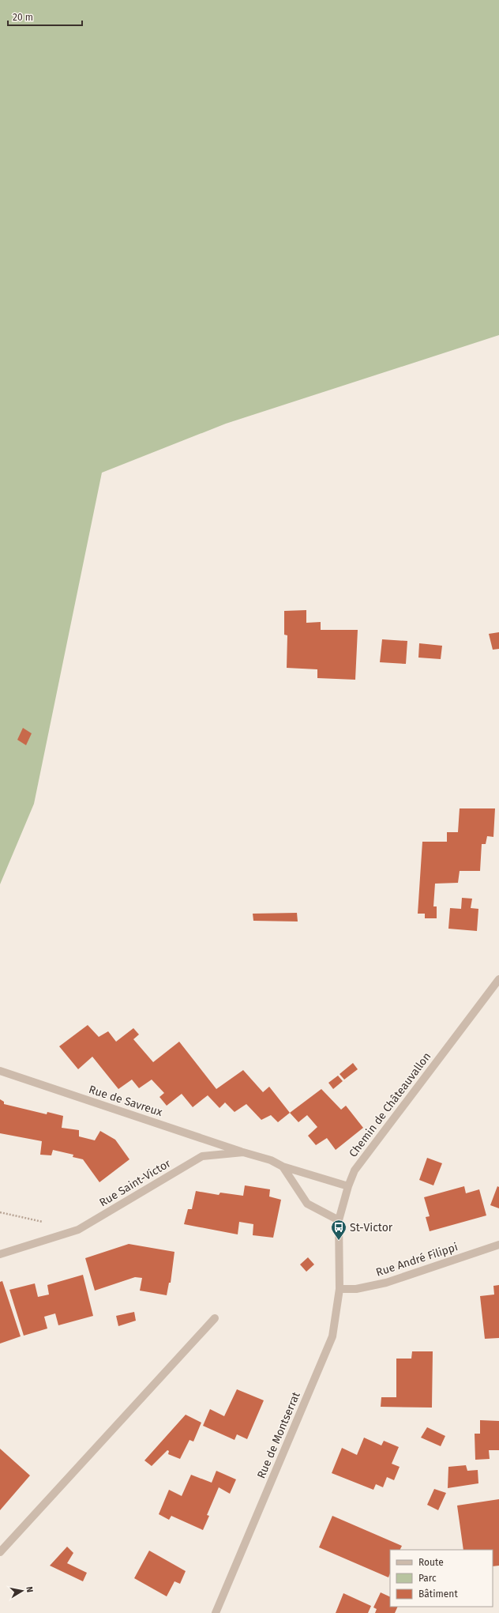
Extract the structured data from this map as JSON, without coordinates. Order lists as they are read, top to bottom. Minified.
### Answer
{"streets":{"street":["Rue de Savreux","Chemin de Châteauvallon","Rue Saint-Victor","Rue André Filippi","Rue de Montserrat"]},"crossings":[["Rue de Savreux","Rue Saint-Victor"],["Chemin de Châteauvallon","Rue Saint-Victor"],["Chemin de Châteauvallon","Rue de Montserrat"],["Rue André Filippi","Rue de Montserrat"]],"places":{"bus stop":["St-Victor"]},"legend":["Route","Parc","Bâtiment"],"scale_bar":"20 m","north":"right"}
